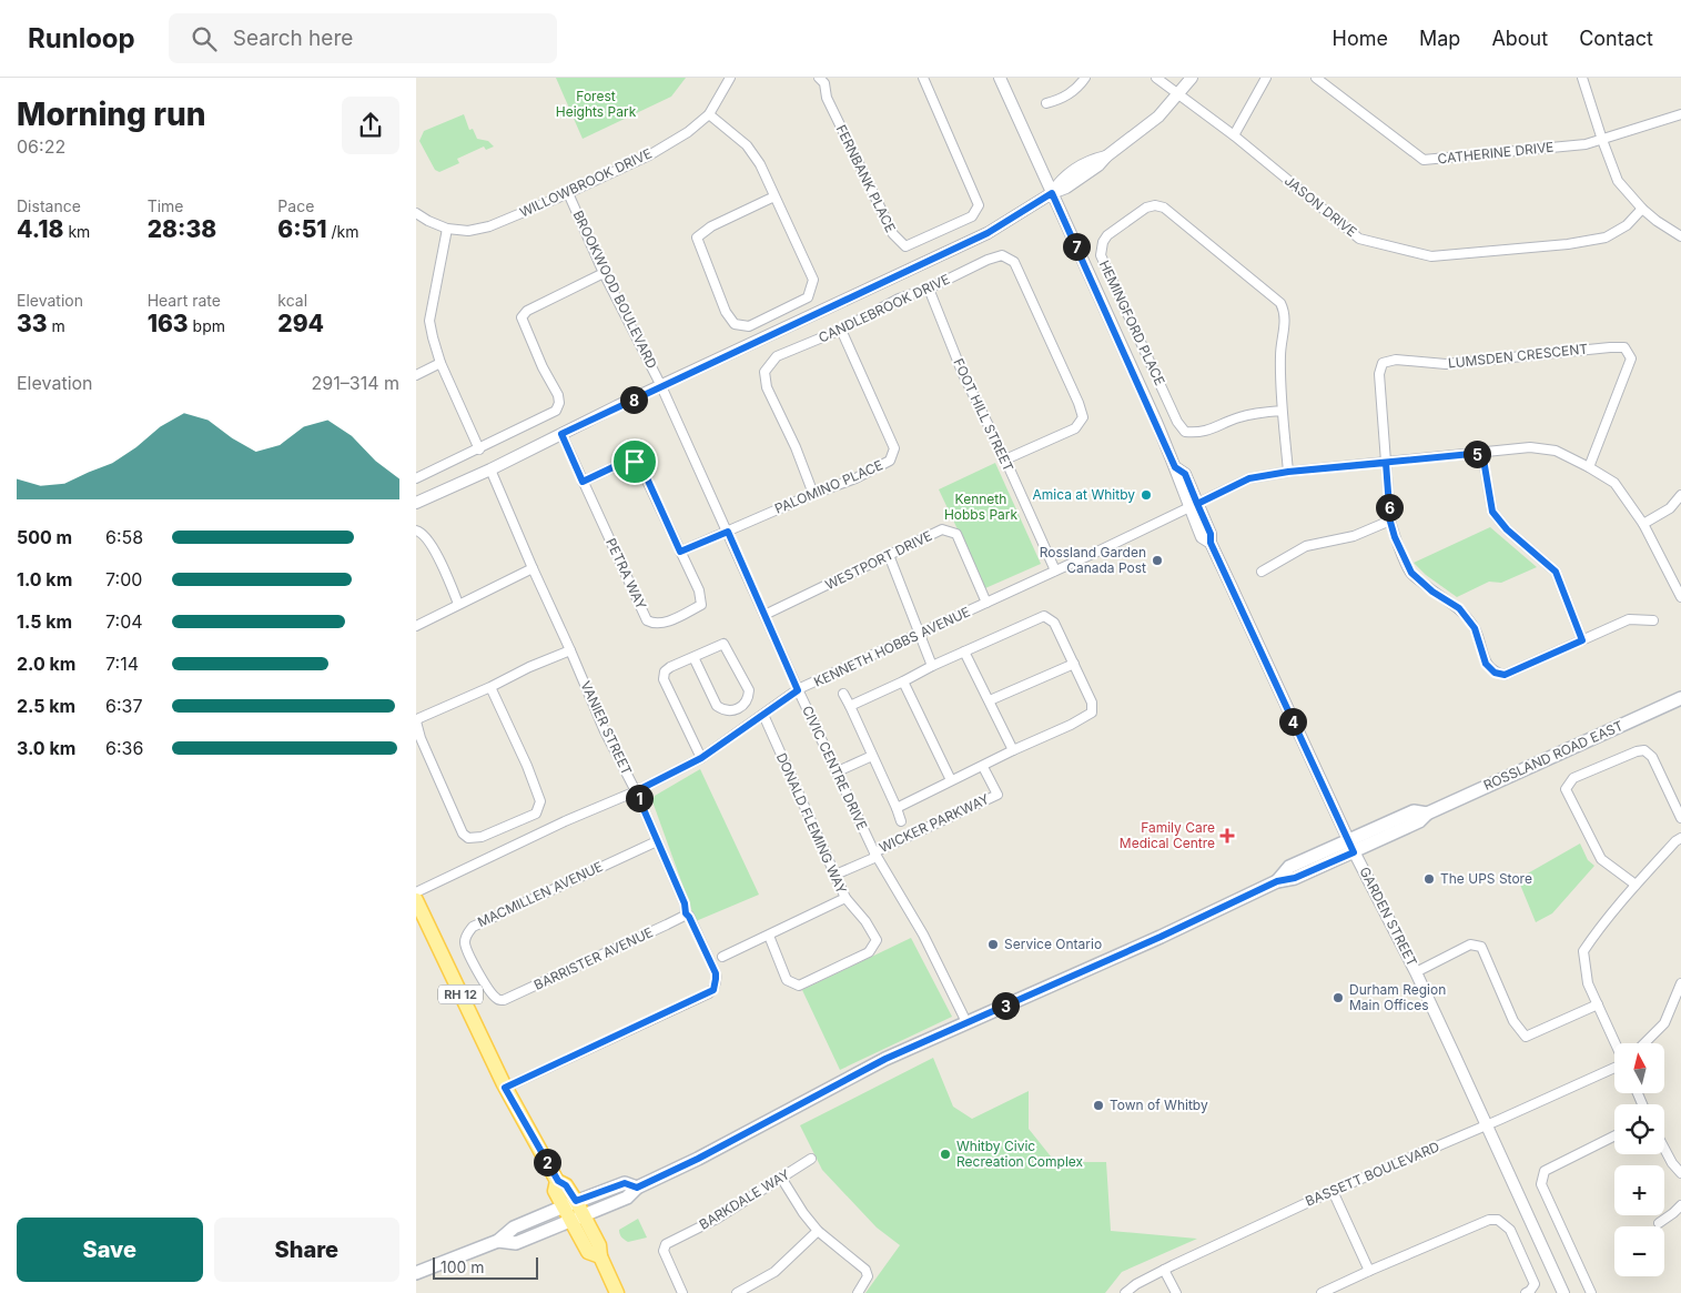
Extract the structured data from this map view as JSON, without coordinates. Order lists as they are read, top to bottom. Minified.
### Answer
{"streets":{"main road":["ROSSLAND ROAD EAST","RH 12"],"street":["CATHERINE DRIVE","FERNBANK PLACE","WILLOWBROOK DRIVE","JASON DRIVE","BROOKWOOD BOULEVARD","CANDLEBROOK DRIVE","HEMINGFORD PLACE","LUMSDEN CRESCENT","FOOT HILL STREET","PALOMINO PLACE","WESTPORT DRIVE","PETRA WAY","KENNETH HOBBS AVENUE","VANIER STREET","CIVIC CENTRE DRIVE","DONALD FLEMING WAY","WICKER PARKWAY","MACMILLEN AVENUE","GARDEN STREET","BARRISTER AVENUE","BASSETT BOULEVARD","BARKDALE WAY"]},"crossings":[["WILLOWBROOK DRIVE","BROOKWOOD BOULEVARD"],["BROOKWOOD BOULEVARD","CIVIC CENTRE DRIVE"],["CANDLEBROOK DRIVE","FOOT HILL STREET"],["CANDLEBROOK DRIVE","PALOMINO PLACE"],["FOOT HILL STREET","KENNETH HOBBS AVENUE"],["PALOMINO PLACE","CIVIC CENTRE DRIVE"],["WESTPORT DRIVE","KENNETH HOBBS AVENUE"],["WESTPORT DRIVE","CIVIC CENTRE DRIVE"],["KENNETH HOBBS AVENUE","VANIER STREET"],["KENNETH HOBBS AVENUE","CIVIC CENTRE DRIVE"],["KENNETH HOBBS AVENUE","DONALD FLEMING WAY"],["KENNETH HOBBS AVENUE","GARDEN STREET"],["VANIER STREET","MACMILLEN AVENUE"],["VANIER STREET","BARRISTER AVENUE"],["VANIER STREET","RH 12"],["ROSSLAND ROAD EAST","CIVIC CENTRE DRIVE"],["ROSSLAND ROAD EAST","GARDEN STREET"],["ROSSLAND ROAD EAST","RH 12"],["CIVIC CENTRE DRIVE","WICKER PARKWAY"],["MACMILLEN AVENUE","BARRISTER AVENUE"],["GARDEN STREET","BASSETT BOULEVARD"]],"parks":["Forest Heights Park","Kenneth Hobbs Park"],"places":{"other":["Amica at Whitby","Rossland Garden Canada Post","The UPS Store","Service Ontario","Durham Region Main Offices","Town of Whitby","Whitby Civic Recreation Complex"],"health":["Family Care Medical Centre"]},"scale_bar":"100 m","north":"top","page":{"header":"Runloop","search":"Search here","nav":["Home","Map","About","Contact"],"heading":["Morning run","06:22"],"stats":[["Distance","4.18 km"],["Time","28:38"],["Pace","6:51 /km"],["Elevation","33 m"],["Heart rate","163 bpm"],["kcal","294"]],"pins":["7","8","5","6","4","1","3","2"],"chart":["Elevation","291–314 m"],"list":[{"name":"500 m","note":"6:58"},{"name":"1.0 km","note":"7:00"},{"name":"1.5 km","note":"7:04"},{"name":"2.0 km","note":"7:14"},{"name":"2.5 km","note":"6:37"},{"name":"3.0 km","note":"6:36"}],"map_buttons":["+","−"],"buttons":["Save","Share"],"scale":"100 m"}}
